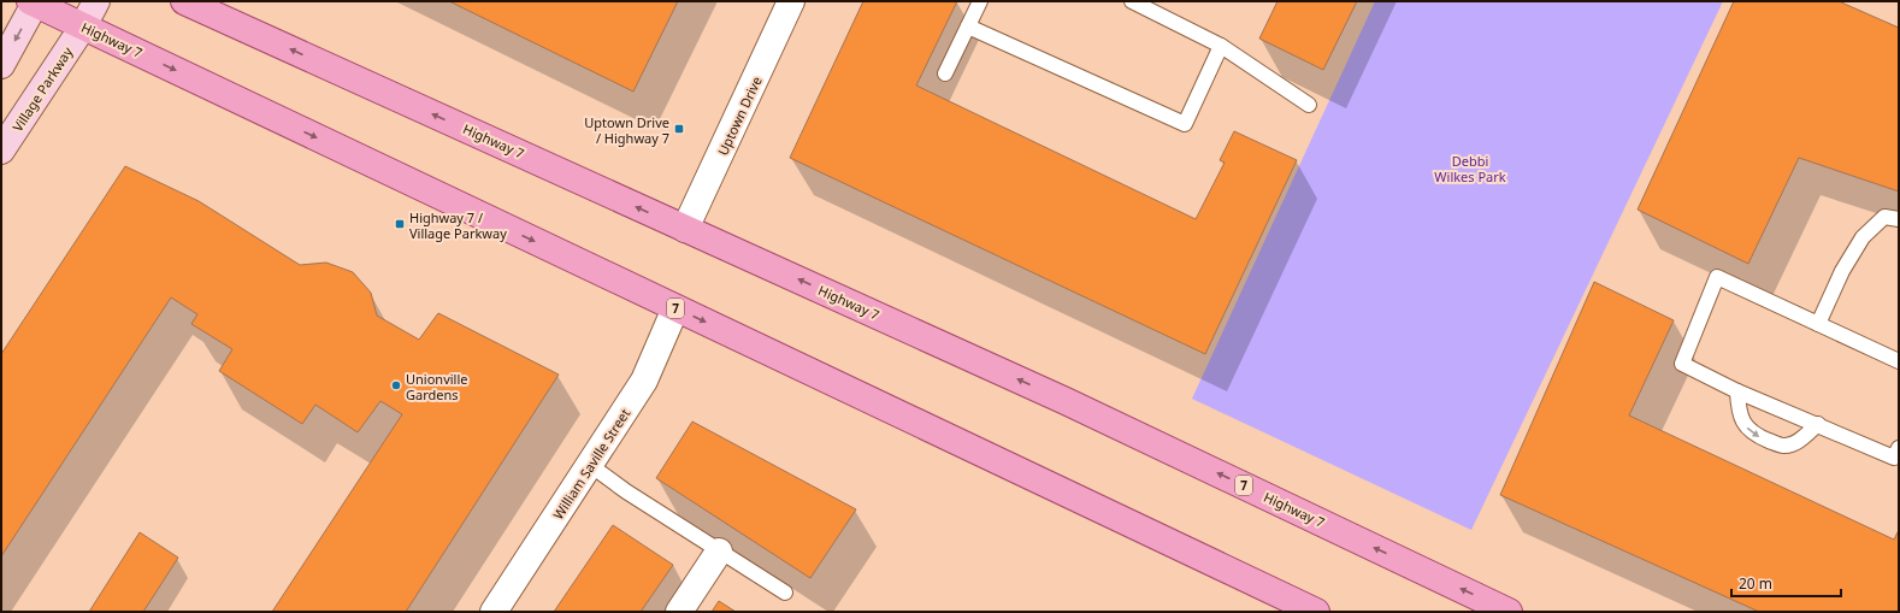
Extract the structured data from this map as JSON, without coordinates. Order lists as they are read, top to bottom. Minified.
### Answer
{"streets":{"main road":["Highway 7","Village Parkway","7"],"street":["Uptown Drive","William Saville Street"]},"crossings":[["Highway 7","Village Parkway"],["Highway 7","Uptown Drive"],["Highway 7","William Saville Street"]],"parks":["Debbi Wilkes Park"],"places":{"transit":["Uptown Drive / Highway 7","Highway 7 / Village Parkway"],"other":["Unionville Gardens"]},"scale_bar":"20 m"}
